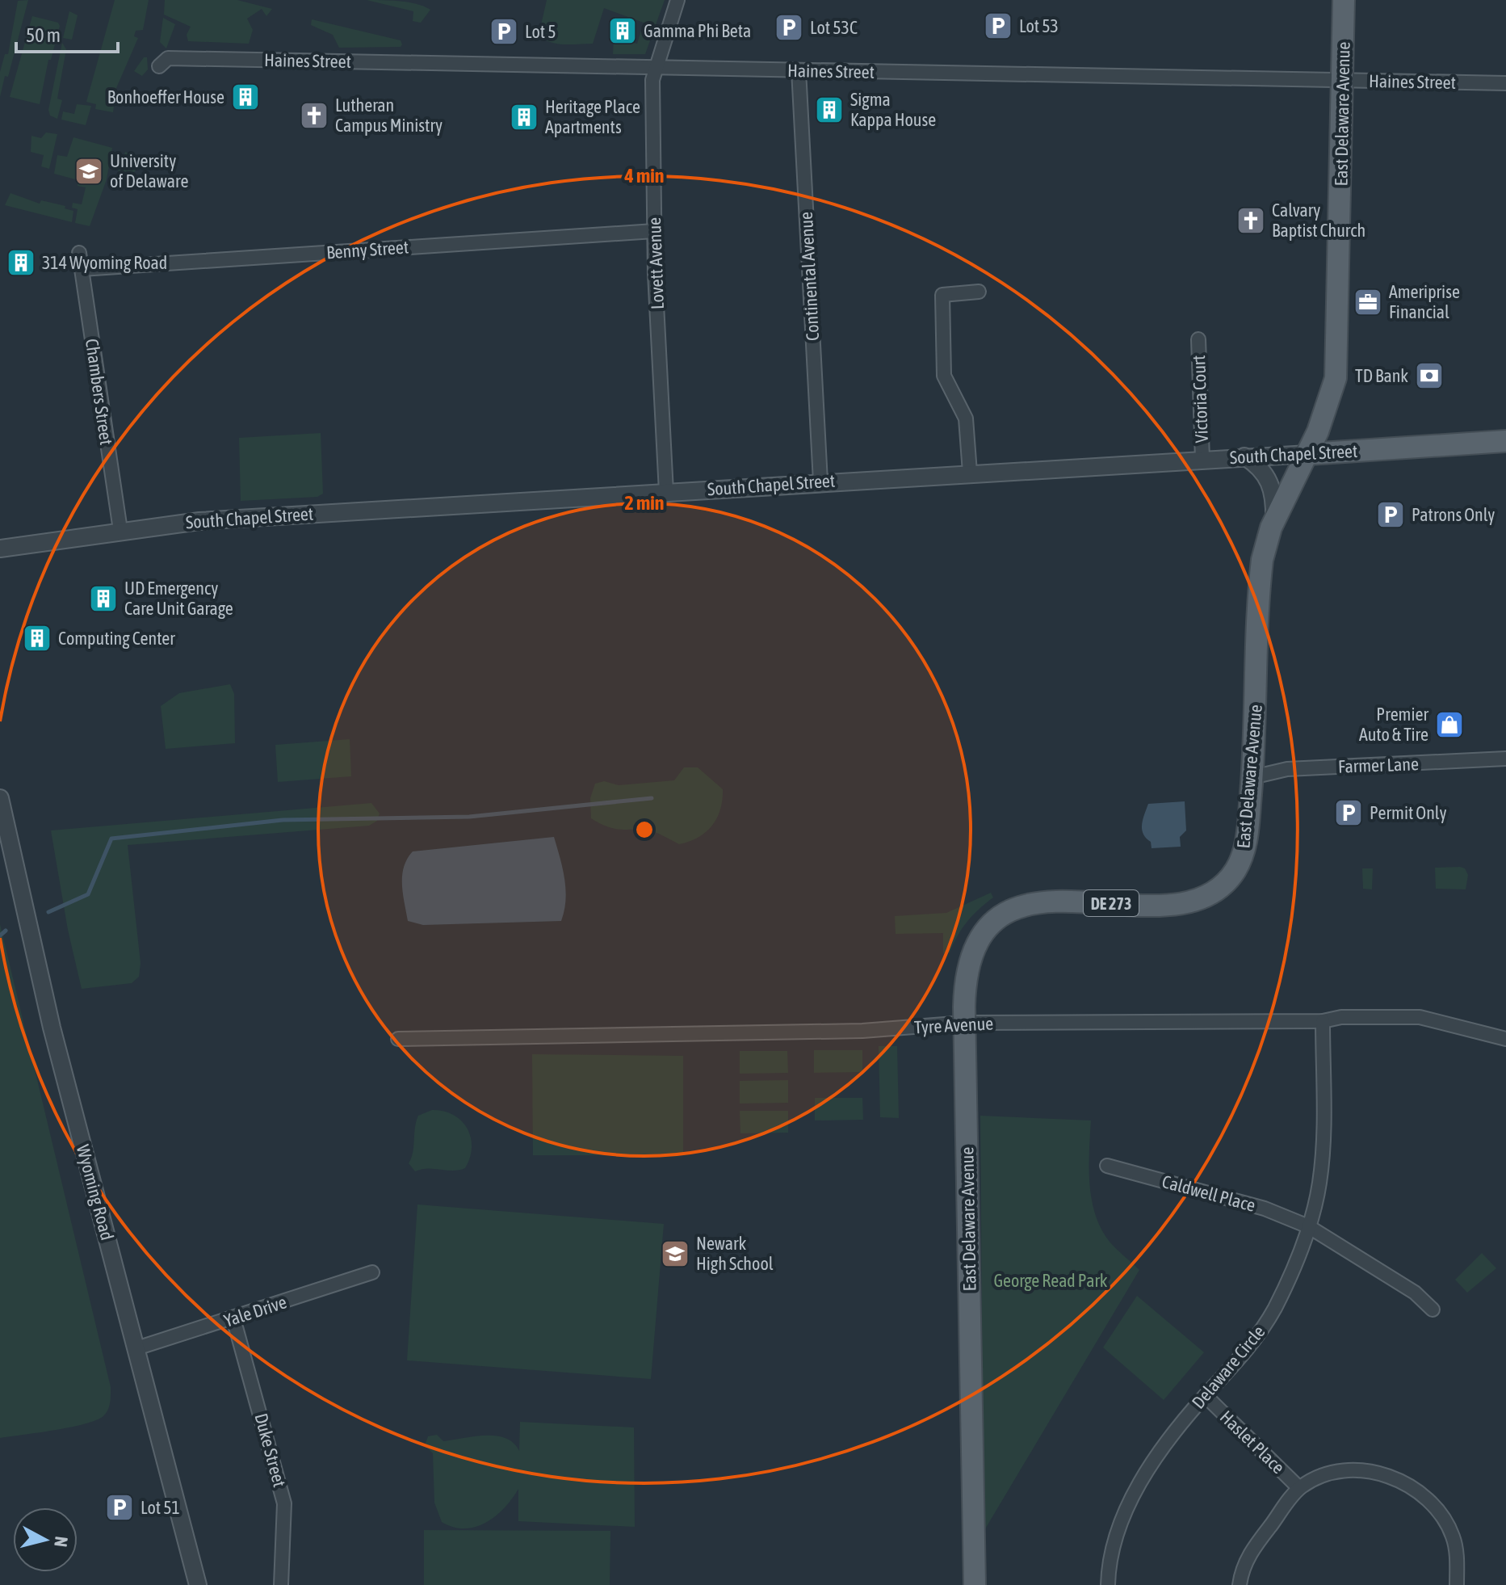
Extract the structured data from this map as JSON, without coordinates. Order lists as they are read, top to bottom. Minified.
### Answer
{"streets":{"main road":["East Delaware Avenue","South Chapel Street","DE 273"],"street":["Haines Street","Benny Street","Lovett Avenue","Continental Avenue","Chambers Street","Victoria Court","Farmer Lane","Tyre Avenue","Wyoming Road","Caldwell Place","Yale Drive","Delaware Circle","Haslet Place","Duke Street"]},"crossings":[["Haines Street","East Delaware Avenue"],["Haines Street","Lovett Avenue"],["Haines Street","Continental Avenue"],["East Delaware Avenue","South Chapel Street"],["East Delaware Avenue","Farmer Lane"],["East Delaware Avenue","Tyre Avenue"],["Benny Street","Lovett Avenue"],["Benny Street","Chambers Street"],["Lovett Avenue","South Chapel Street"],["Continental Avenue","South Chapel Street"],["Chambers Street","South Chapel Street"],["Victoria Court","South Chapel Street"],["Tyre Avenue","Delaware Circle"],["Wyoming Road","Yale Drive"],["Caldwell Place","Delaware Circle"],["Yale Drive","Duke Street"],["Delaware Circle","Haslet Place"]],"parks":["George Read Park"],"places":{"parking":["Lot 53","Lot 53C","Lot 5","Patrons Only","Permit Only","Lot 51"],"building":["Gamma Phi Beta","Bonhoeffer House","Sigma Kappa House","Heritage Place Apartments","314 Wyoming Road","UD Emergency Care Unit Garage","Computing Center"],"church":["Lutheran Campus Ministry","Calvary Baptist Church"],"school or university":["University of Delaware","Newark High School"],"office":["Ameriprise Financial"],"bank":["TD Bank"],"shop":["Premier Auto & Tire"]},"scale_bar":"50 m","north":"right","rings":["4 min","2 min"]}
